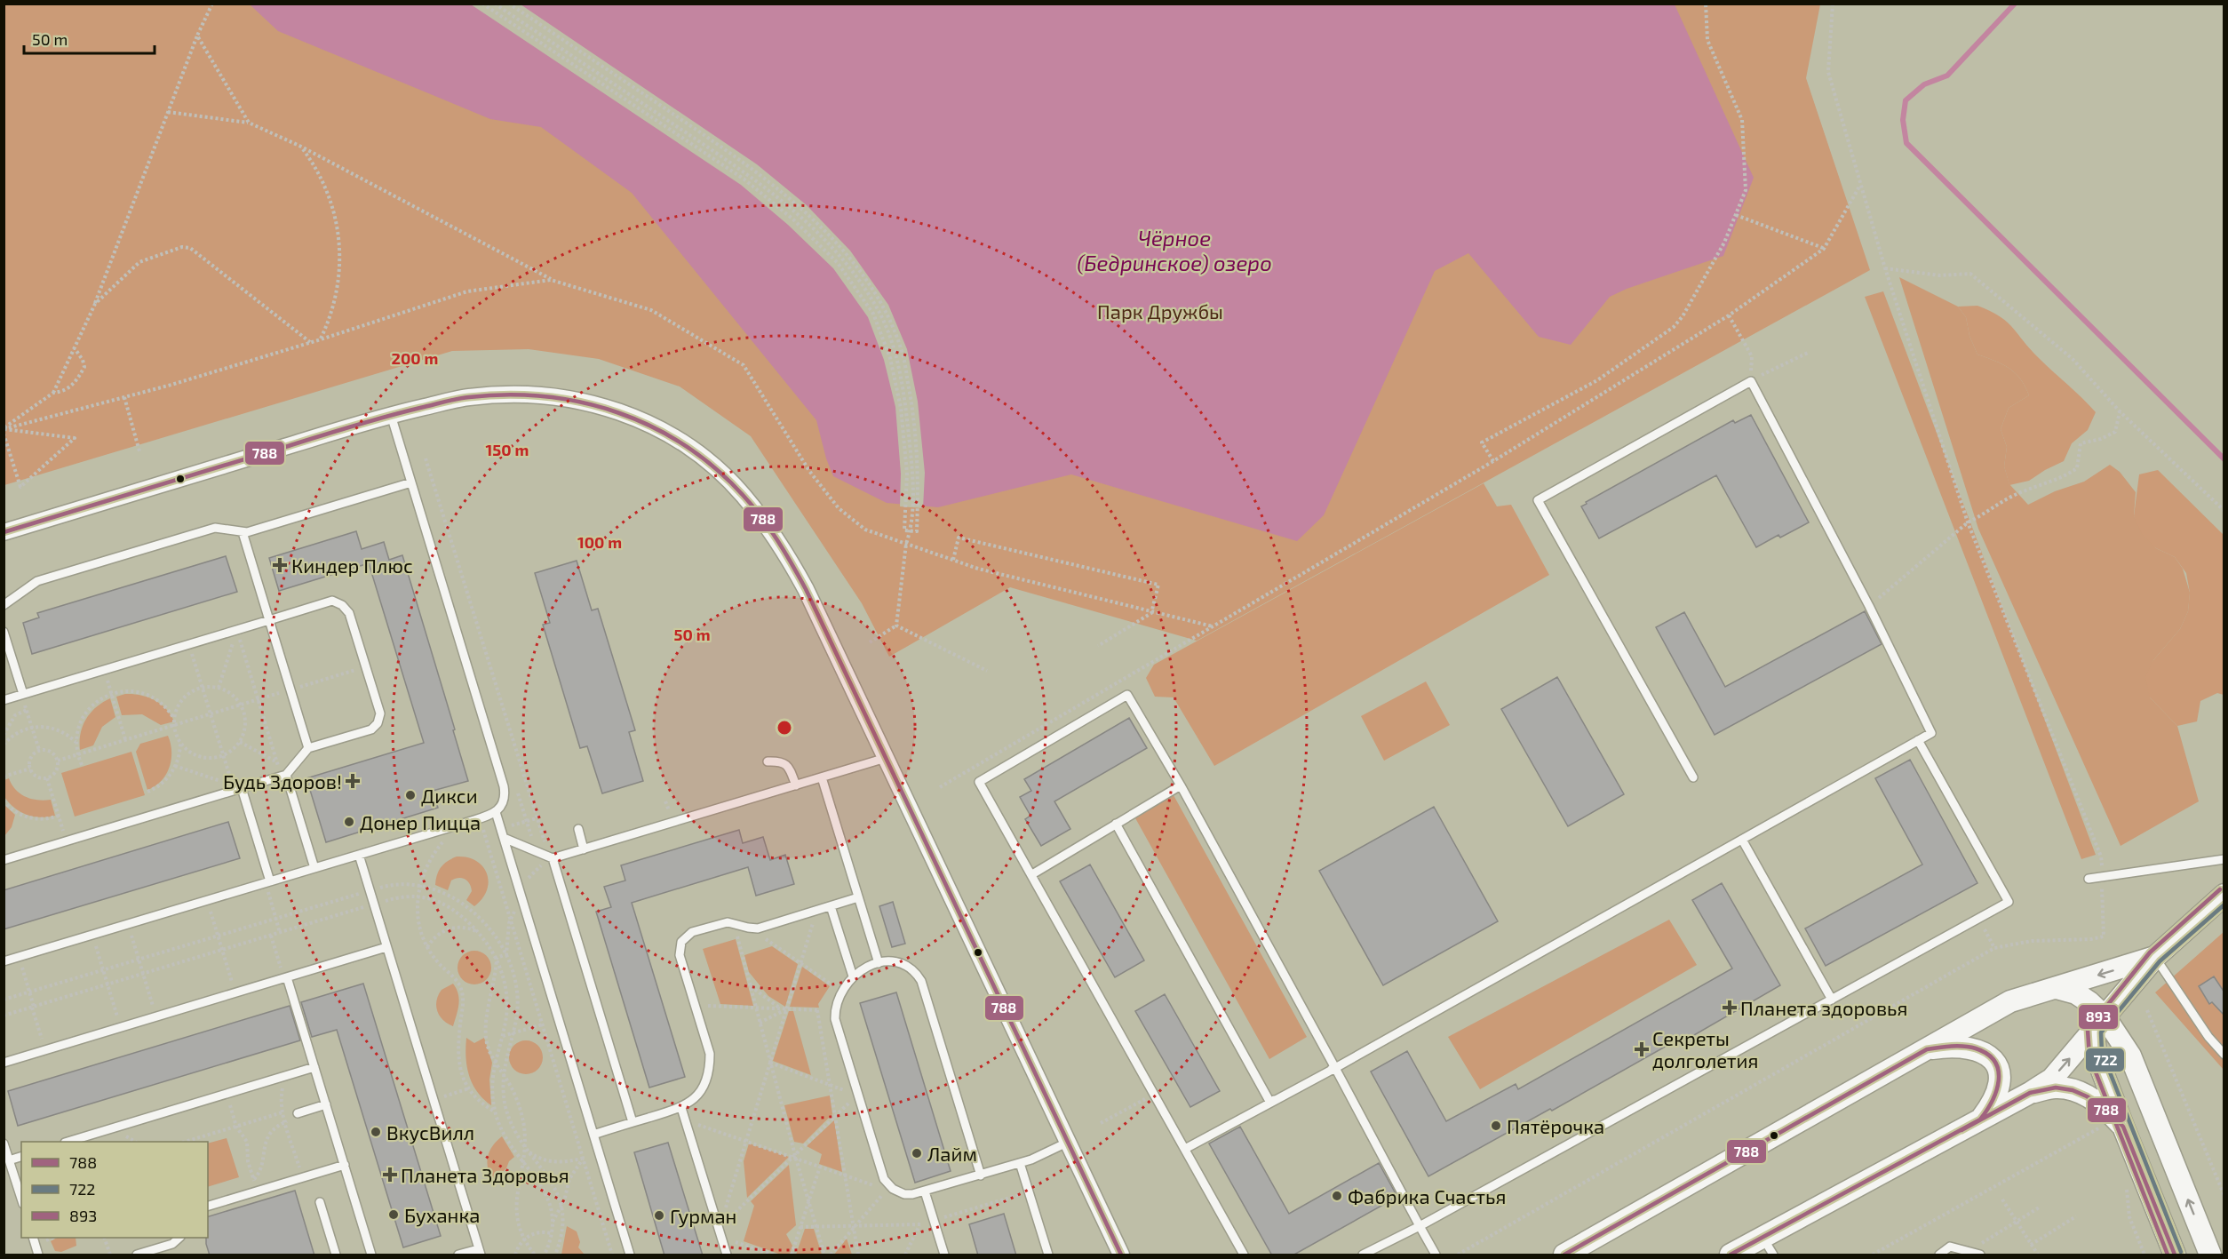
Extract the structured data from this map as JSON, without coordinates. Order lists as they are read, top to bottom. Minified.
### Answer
{"water":["Чёрное (Бедринское) озеро"],"parks":["Парк Дружбы"],"places":{"health":["Киндер Плюс","Будь Здоров!","Планета здоровья","Секреты долголетия","Планета Здоровья"],"other":["Дикси","Донер Пицца","Пятёрочка","ВкусВилл","Лайм","Фабрика Счастья","Буханка","Гурман"]},"lines":["transit line 788","transit line 893","transit line 722"],"legend":["788","722","893"],"scale_bar":"50 m","rings":["200 m","150 m","100 m","50 m"]}
